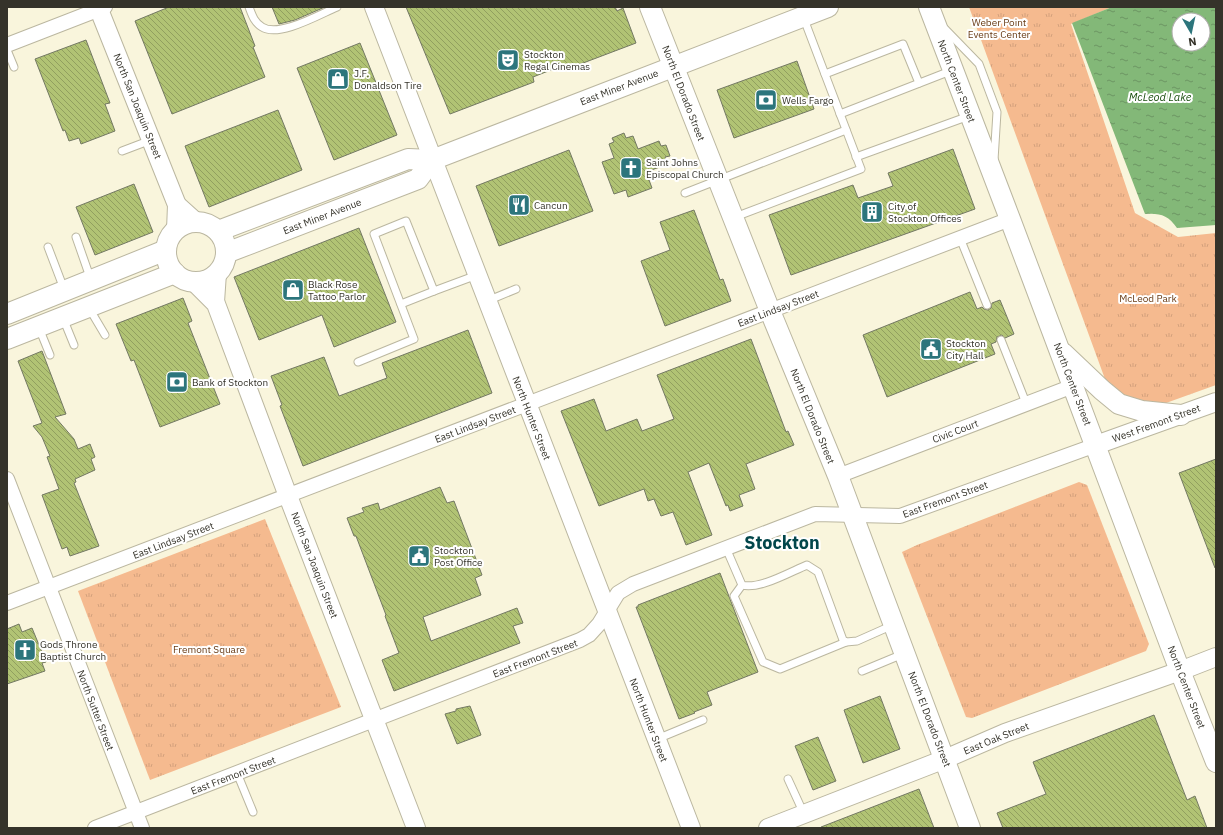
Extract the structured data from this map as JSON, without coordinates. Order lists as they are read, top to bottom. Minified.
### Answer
{"streets":{"main road":["North Center Street","East Miner Avenue","North El Dorado Street"],"street":["North San Joaquin Street","East Lindsay Street","North Hunter Street","West Fremont Street","Civic Court","East Fremont Street","North Sutter Street","East Oak Street"]},"crossings":[["North Center Street","East Lindsay Street"],["North Center Street","West Fremont Street"],["North Center Street","Civic Court"],["North Center Street","East Fremont Street"],["North Center Street","East Oak Street"],["East Miner Avenue","North El Dorado Street"],["East Miner Avenue","North San Joaquin Street"],["East Miner Avenue","North Hunter Street"],["North El Dorado Street","East Lindsay Street"],["North El Dorado Street","Civic Court"],["North El Dorado Street","East Fremont Street"],["North El Dorado Street","East Oak Street"],["North San Joaquin Street","East Lindsay Street"],["North San Joaquin Street","East Fremont Street"],["East Lindsay Street","North Hunter Street"],["East Lindsay Street","North Sutter Street"],["North Hunter Street","East Fremont Street"],["West Fremont Street","East Fremont Street"],["East Fremont Street","North Sutter Street"]],"districts":["Stockton"],"water":["McLeod Lake"],"parks":["Weber Point Events Center","McLeod Park","Fremont Square"],"places":{"theatre":["Stockton Regal Cinemas"],"shop":["J.F. Donaldson Tire","Black Rose Tattoo Parlor"],"bank":["Wells Fargo","Bank of Stockton"],"church":["Saint Johns Episcopal Church","Gods Throne Baptist Church"],"restaurant":["Cancun"],"building":["City of Stockton Offices"],"public building":["Stockton City Hall","Stockton Post Office"]},"north":"bottom"}
